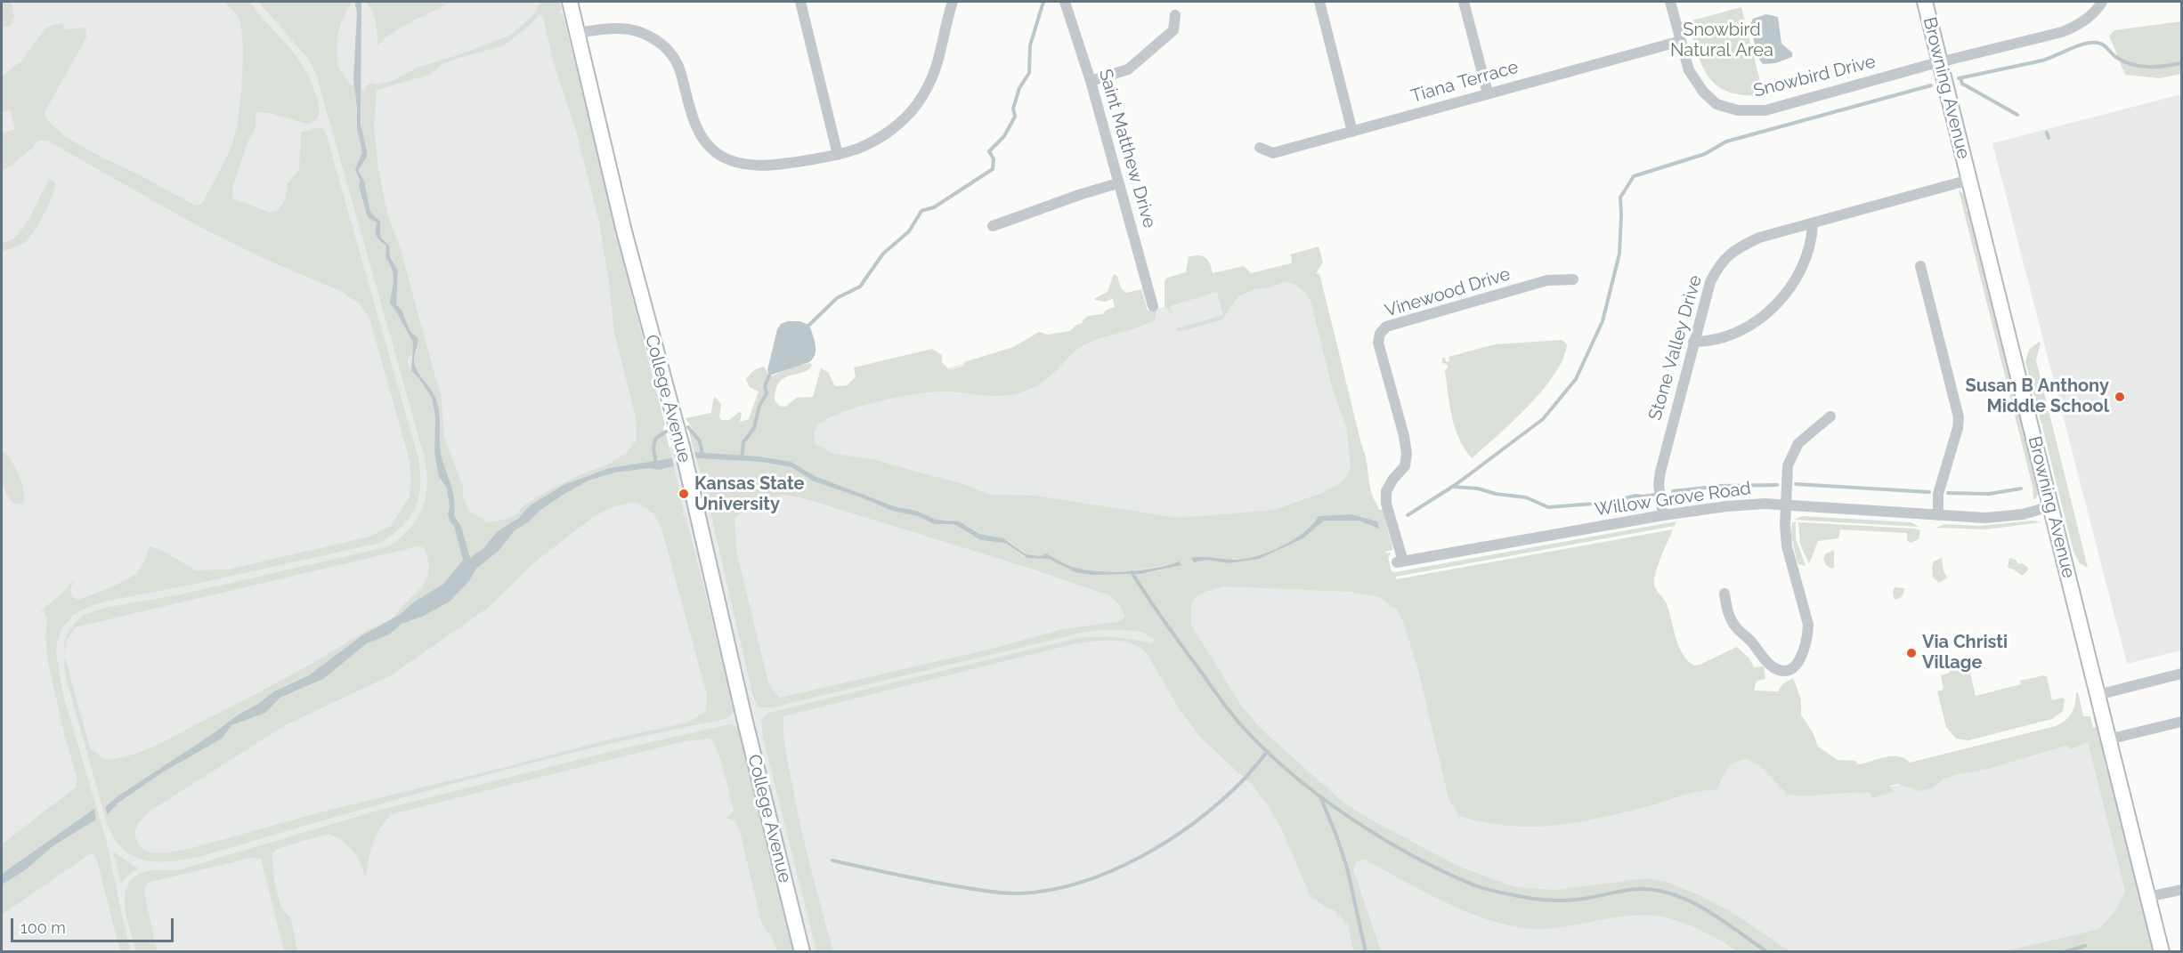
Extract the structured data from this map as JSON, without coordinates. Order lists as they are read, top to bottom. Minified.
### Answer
{"streets":{"street":["Snowbird Drive","Tiana Terrace","Browning Avenue","Saint Matthew Drive","Vinewood Drive","Stone Valley Drive","College Avenue","Willow Grove Road"]},"crossings":[["Snowbird Drive","Tiana Terrace"],["Snowbird Drive","Browning Avenue"],["Browning Avenue","Stone Valley Drive"],["Browning Avenue","Willow Grove Road"],["Vinewood Drive","Willow Grove Road"],["Stone Valley Drive","Willow Grove Road"]],"parks":["Snowbird Natural Area"],"places":["Susan B Anthony Middle School","Kansas State University","Via Christi Village"],"scale_bar":"100 m"}
